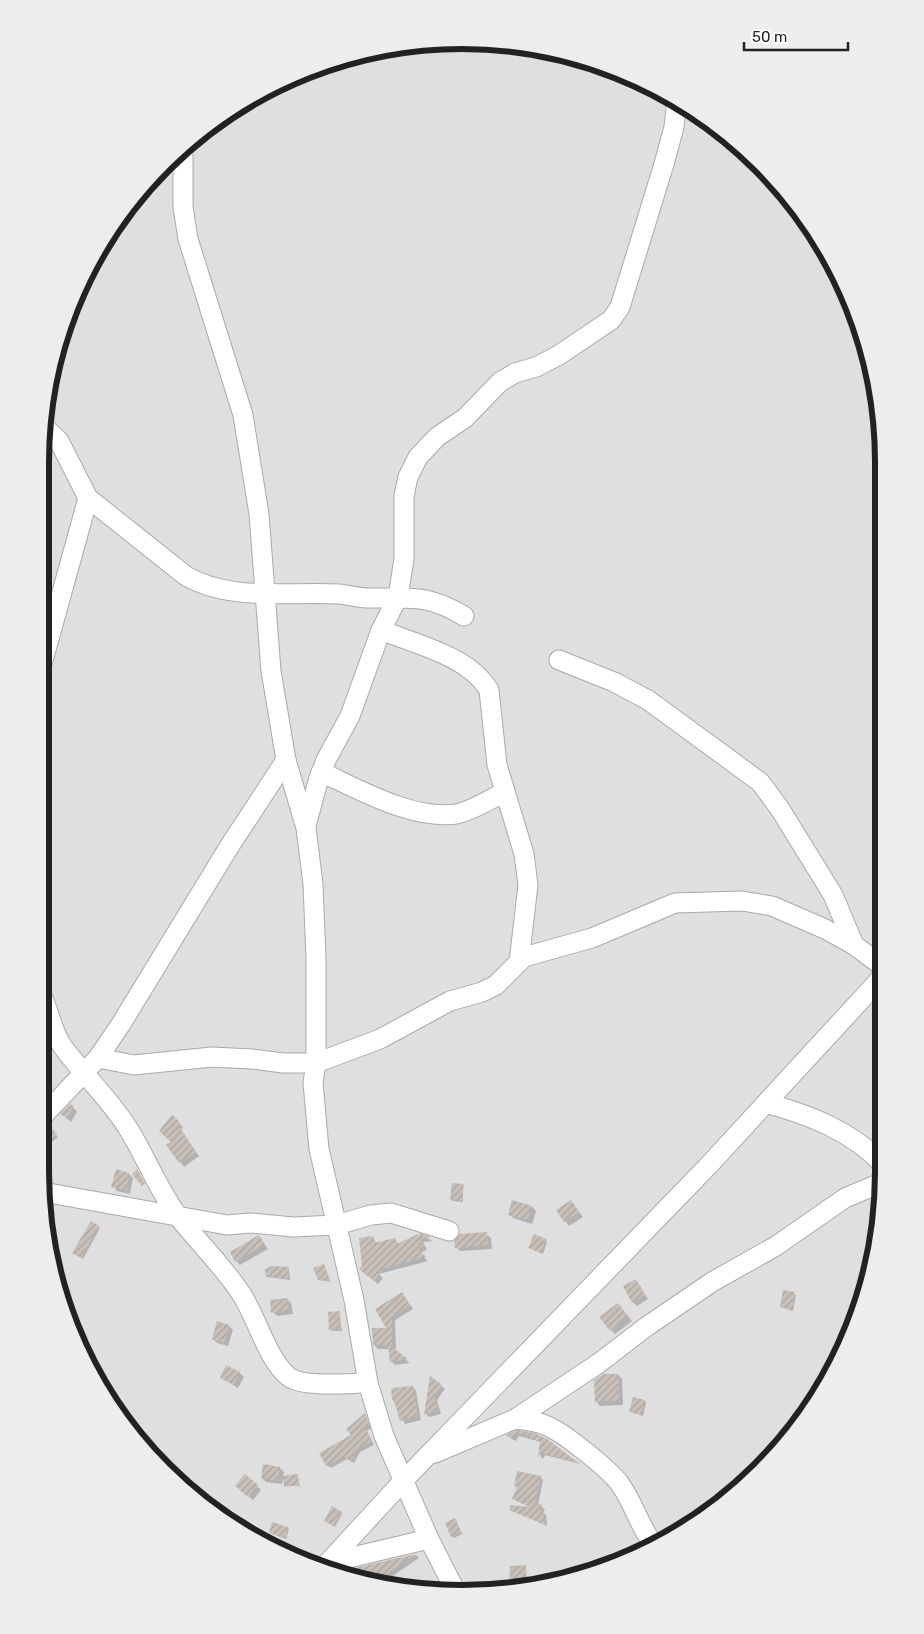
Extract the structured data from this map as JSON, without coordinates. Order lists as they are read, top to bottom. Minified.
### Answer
{"scale_bar":"50 m"}
